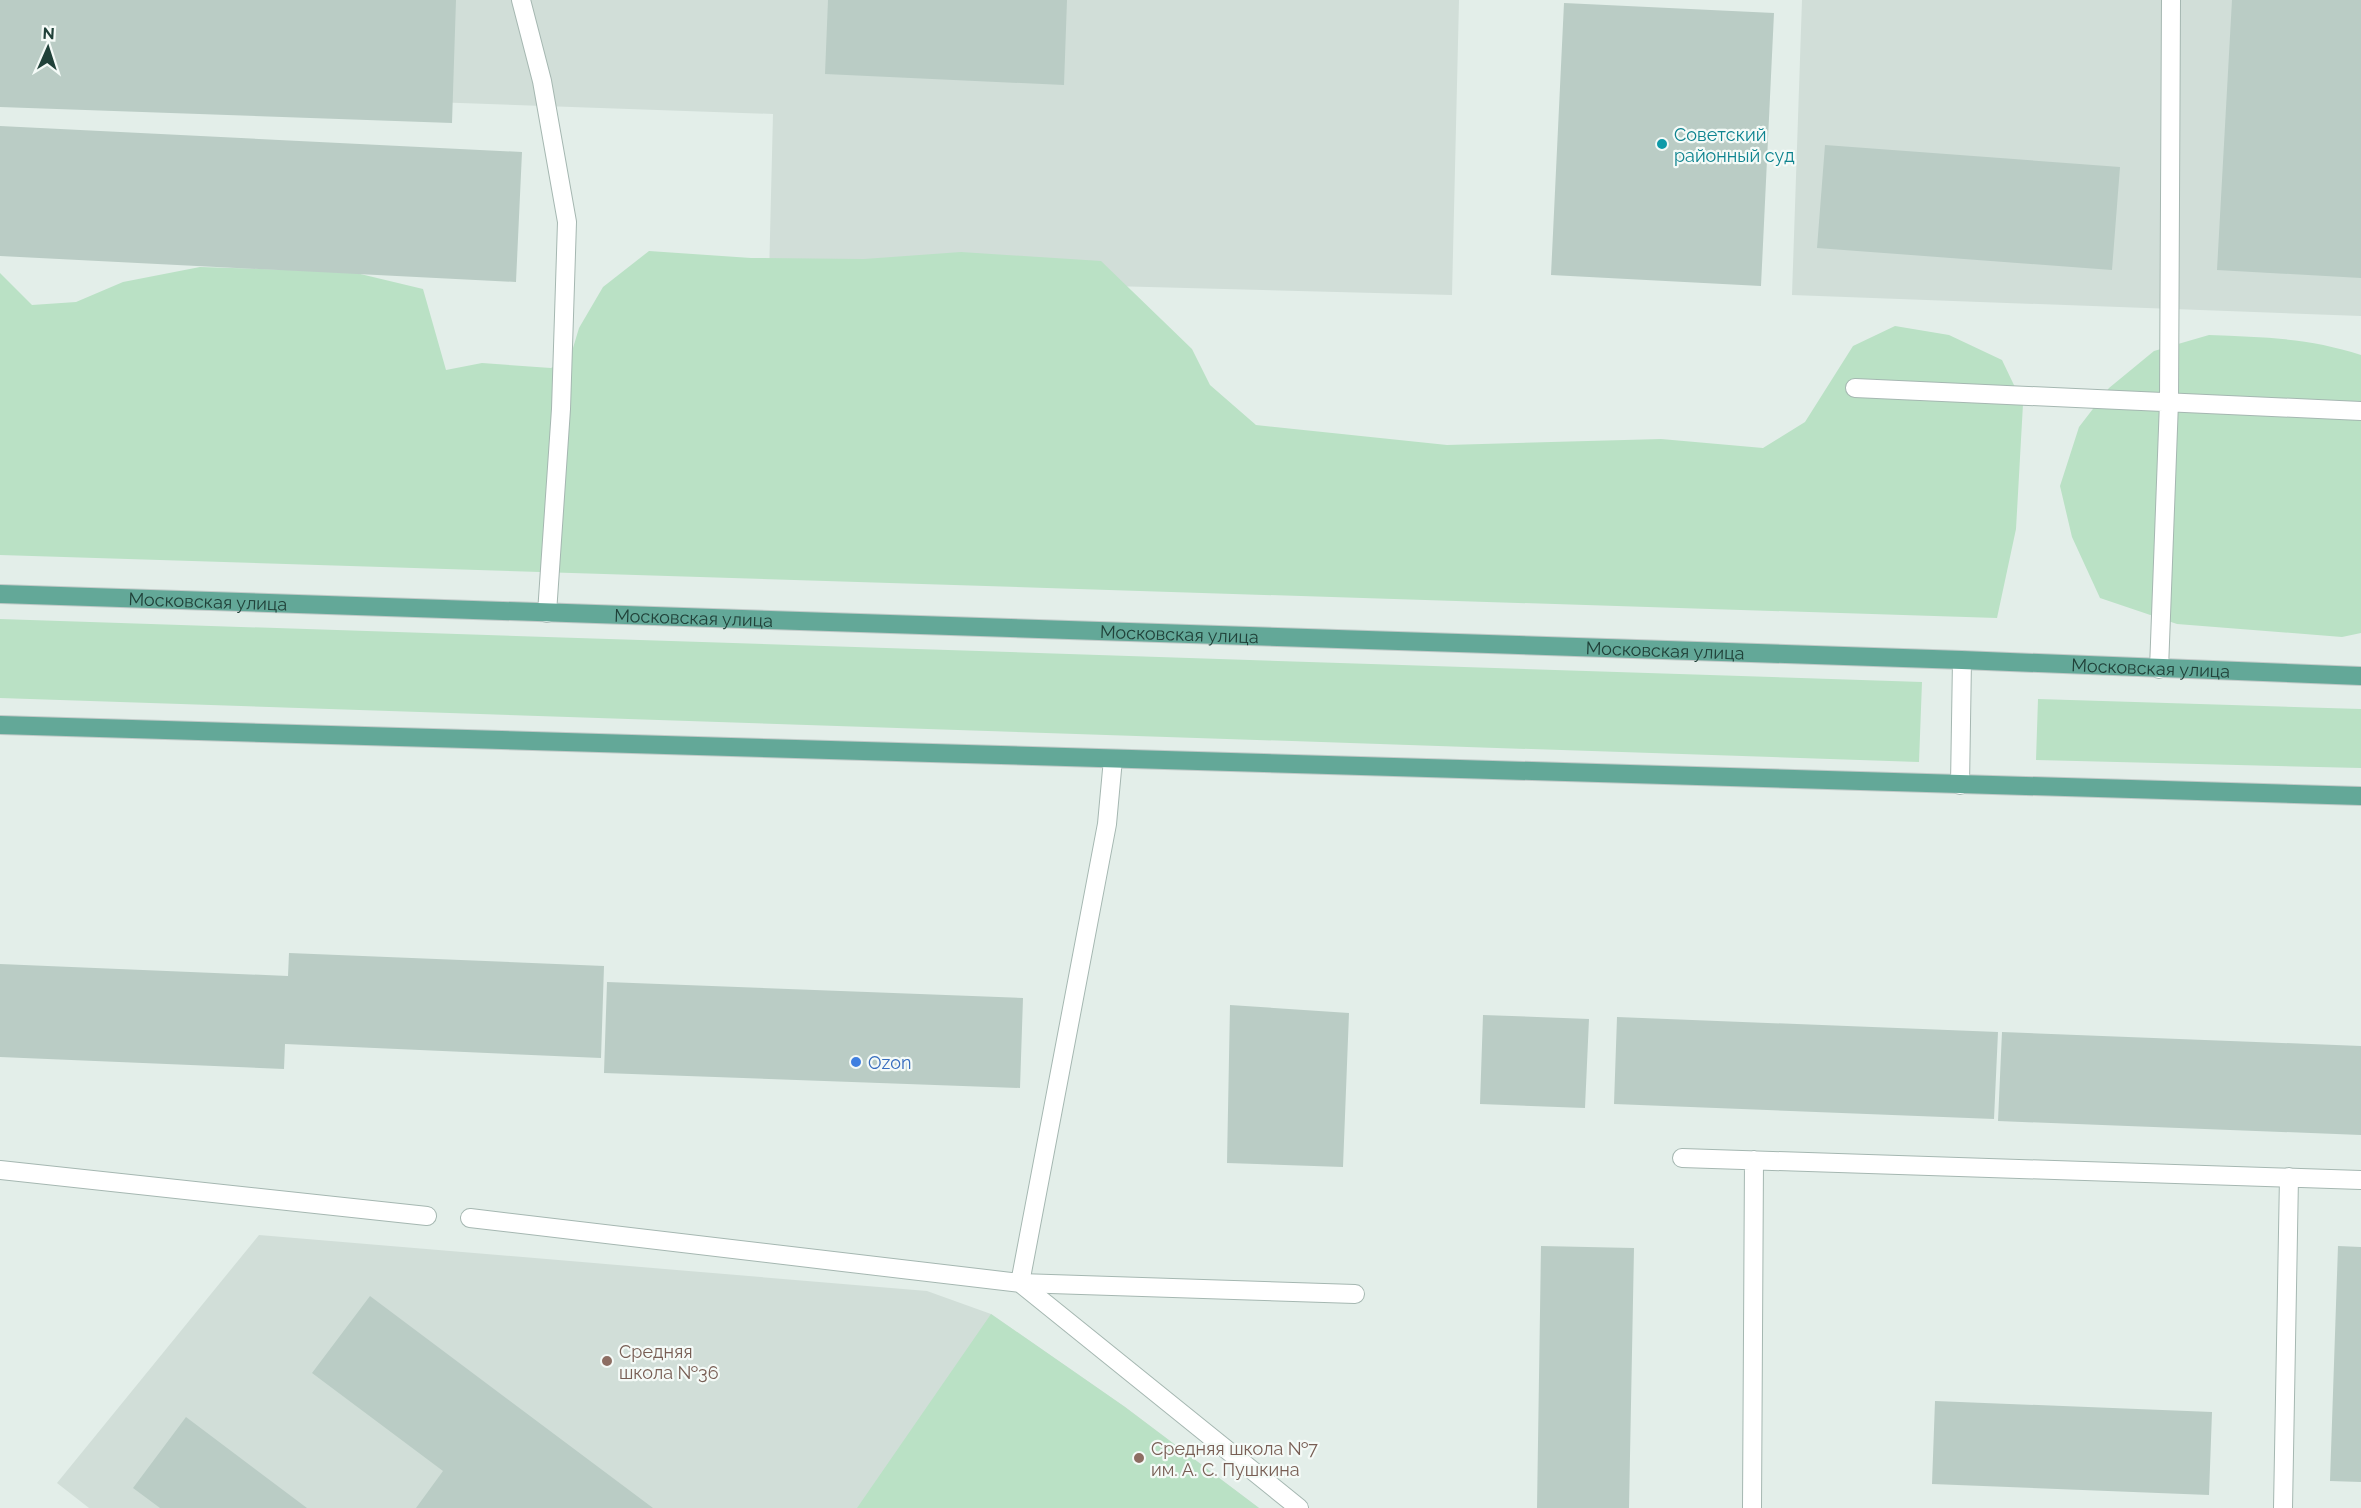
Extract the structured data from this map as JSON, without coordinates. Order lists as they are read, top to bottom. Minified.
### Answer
{"streets":{"main road":["Московская улица"]},"places":["Советский районный суд","Ozon","Средняя школа №36","Средняя школа №7 им. А. С. Пушкина"],"north":"top"}
